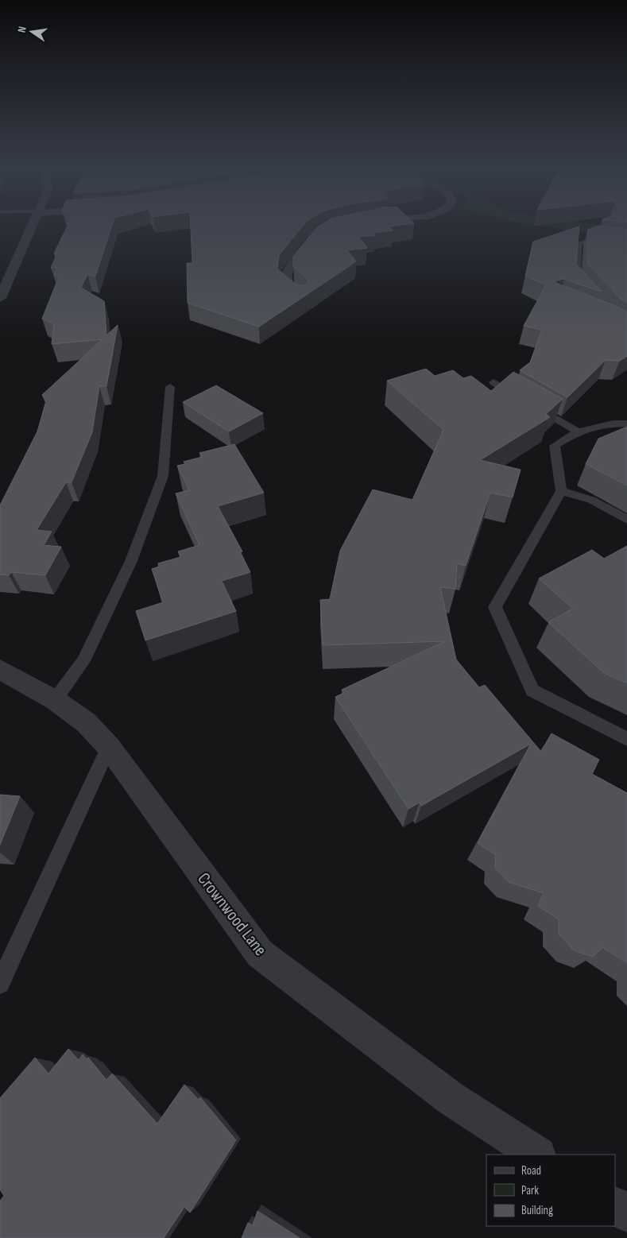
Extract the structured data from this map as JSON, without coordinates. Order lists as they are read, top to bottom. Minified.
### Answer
{"streets":{"street":["Crownwood Lane"]},"legend":["Road","Park","Building"],"north":"left"}
